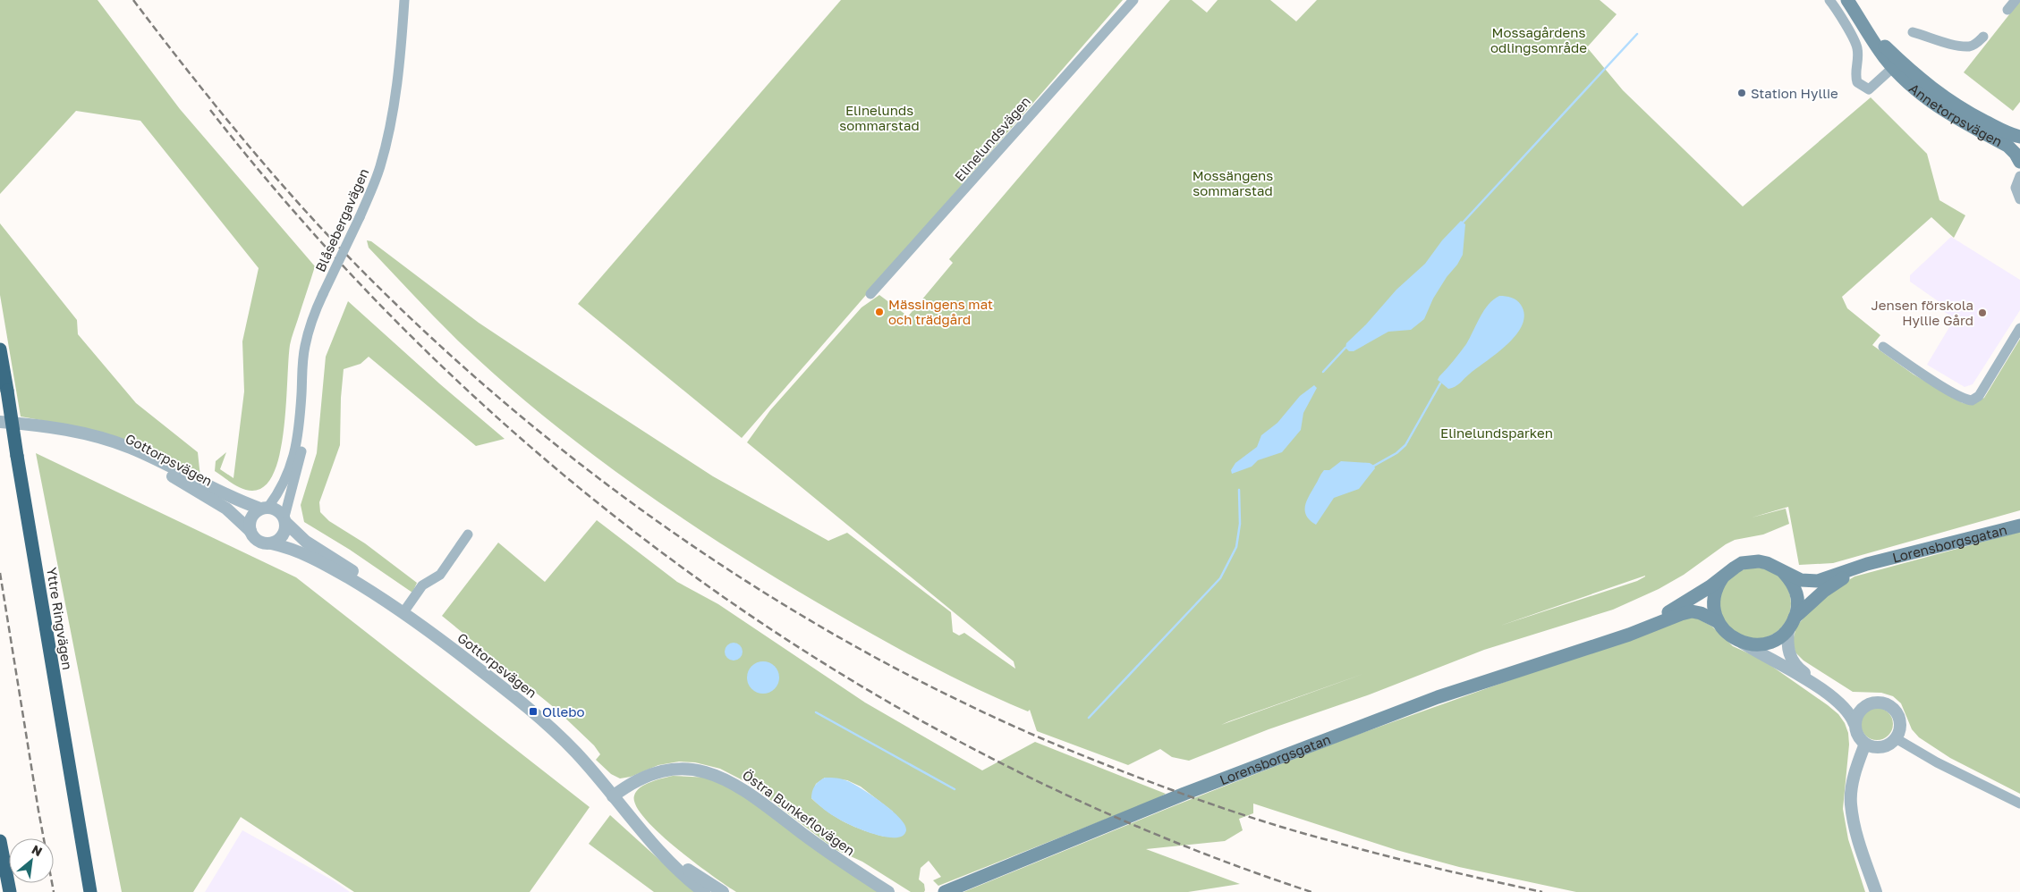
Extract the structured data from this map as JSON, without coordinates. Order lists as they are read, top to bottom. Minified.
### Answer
{"streets":{"highway":["Yttre Ringvägen"],"main road":["Annetorpsvägen","Lorensborgsgatan"],"street":["Elinelundsvägen","Blåsebergavägen","Gottorpsvägen","Östra Bunkeflovägen"]},"crossings":[["Blåsebergavägen","Gottorpsvägen"],["Gottorpsvägen","Östra Bunkeflovägen"]],"parks":["Mossagårdens odlingsområde","Elinelunds sommarstad","Mossängens sommarstad","Elinelundsparken"],"places":{"other":["Station Hyllie","Mässingens mat och trädgård","Jensen förskola Hyllie Gård"],"transit":["Ollebo"]},"north":"top right"}
